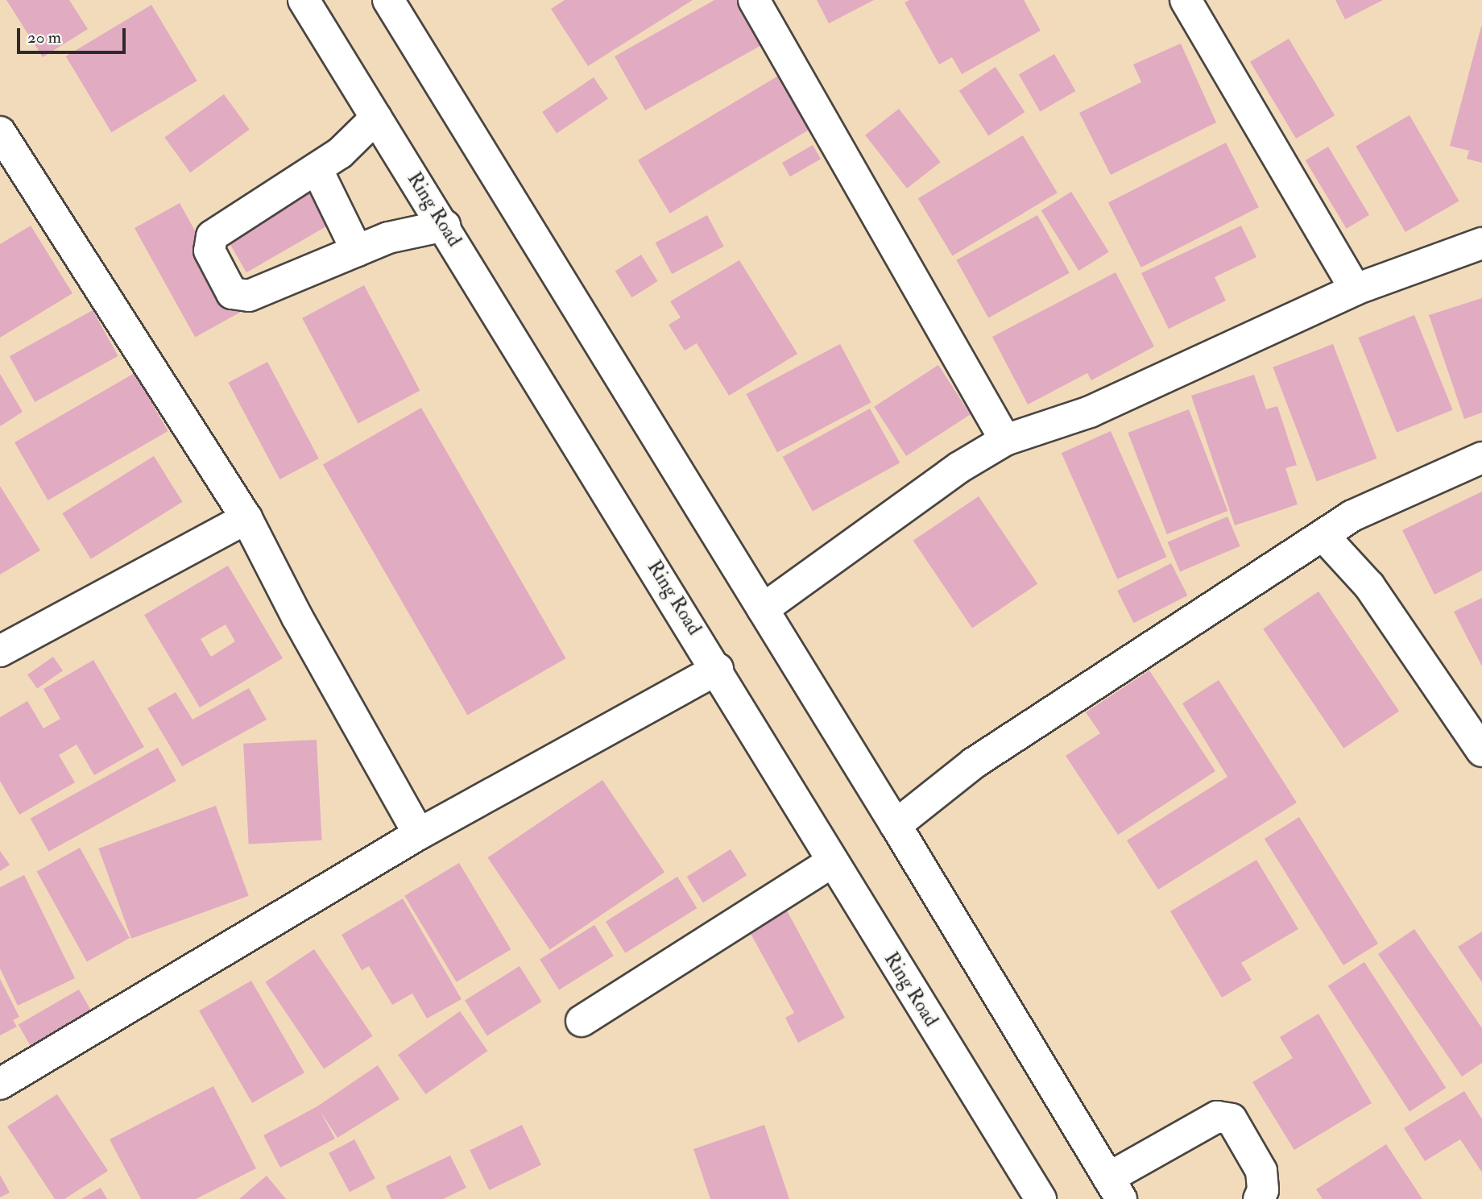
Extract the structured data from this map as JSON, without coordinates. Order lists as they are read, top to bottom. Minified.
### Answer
{"streets":{"street":["Ring Road"]},"scale_bar":"20 m"}
